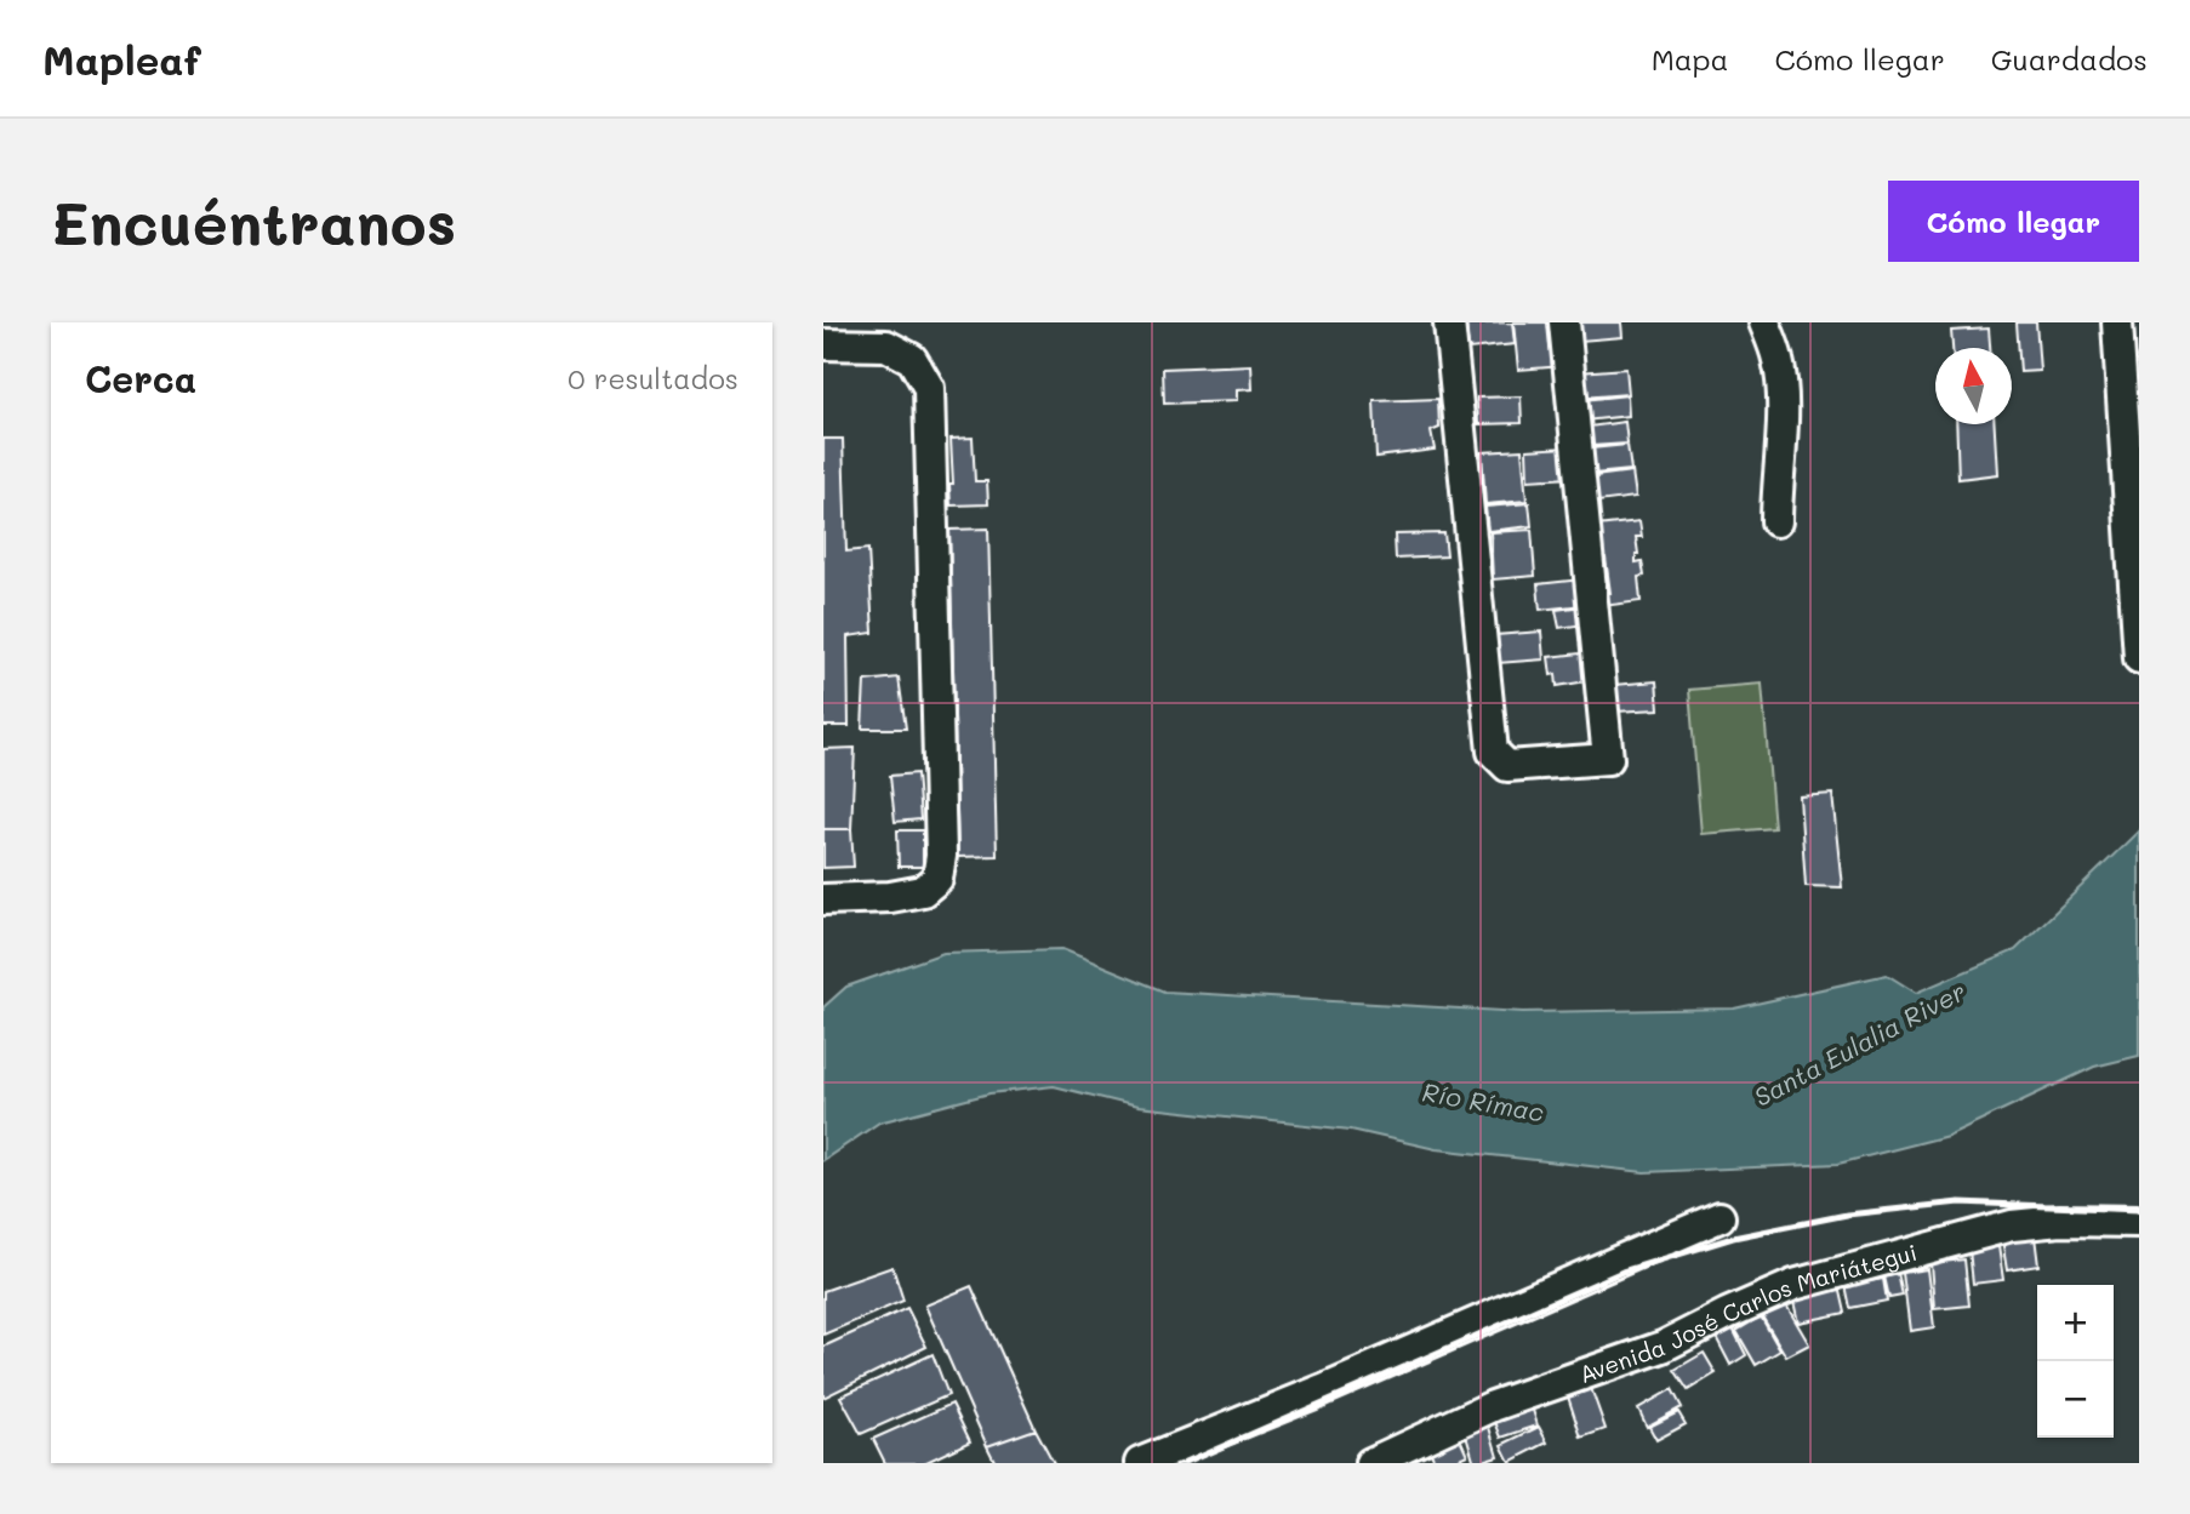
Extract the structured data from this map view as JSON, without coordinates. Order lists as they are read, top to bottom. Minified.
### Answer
{"streets":{"street":["Avenida José Carlos Mariátegui"]},"water":["Santa Eulalia River","Río Rímac"],"north":"top","page":{"header":"Mapleaf","nav":["Mapa","Cómo llegar","Guardados"],"buttons":"Cómo llegar","title":"Encuéntranos","heading":["Cerca","0 resultados"],"map_buttons":["+","−"]}}
